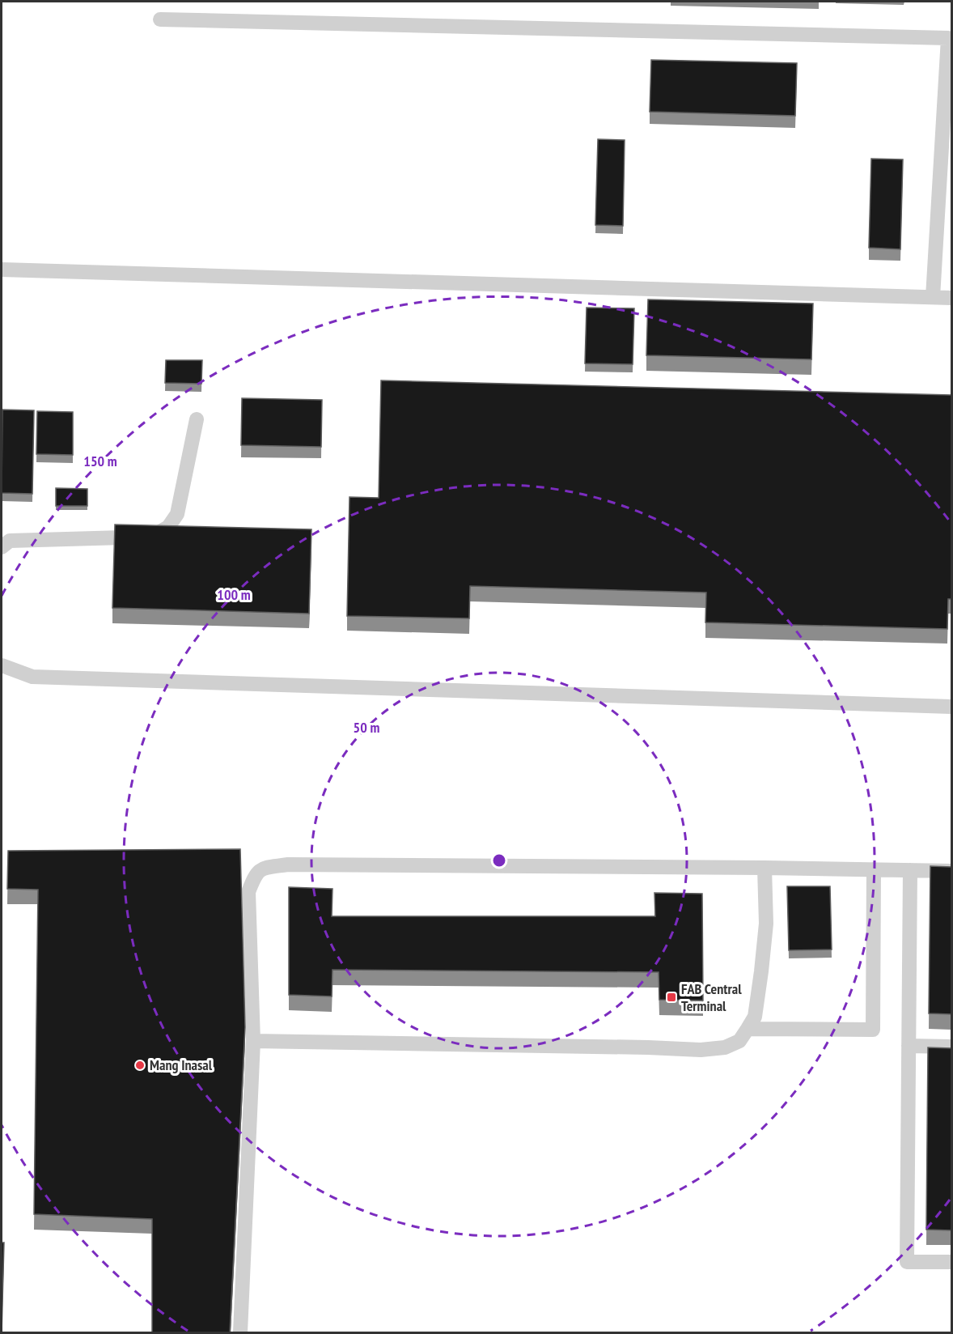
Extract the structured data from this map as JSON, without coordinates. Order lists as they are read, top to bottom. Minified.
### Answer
{"places":{"transit":["FAB Central Terminal"],"other":["Mang Inasal"]},"rings":["150 m","100 m","50 m"]}
